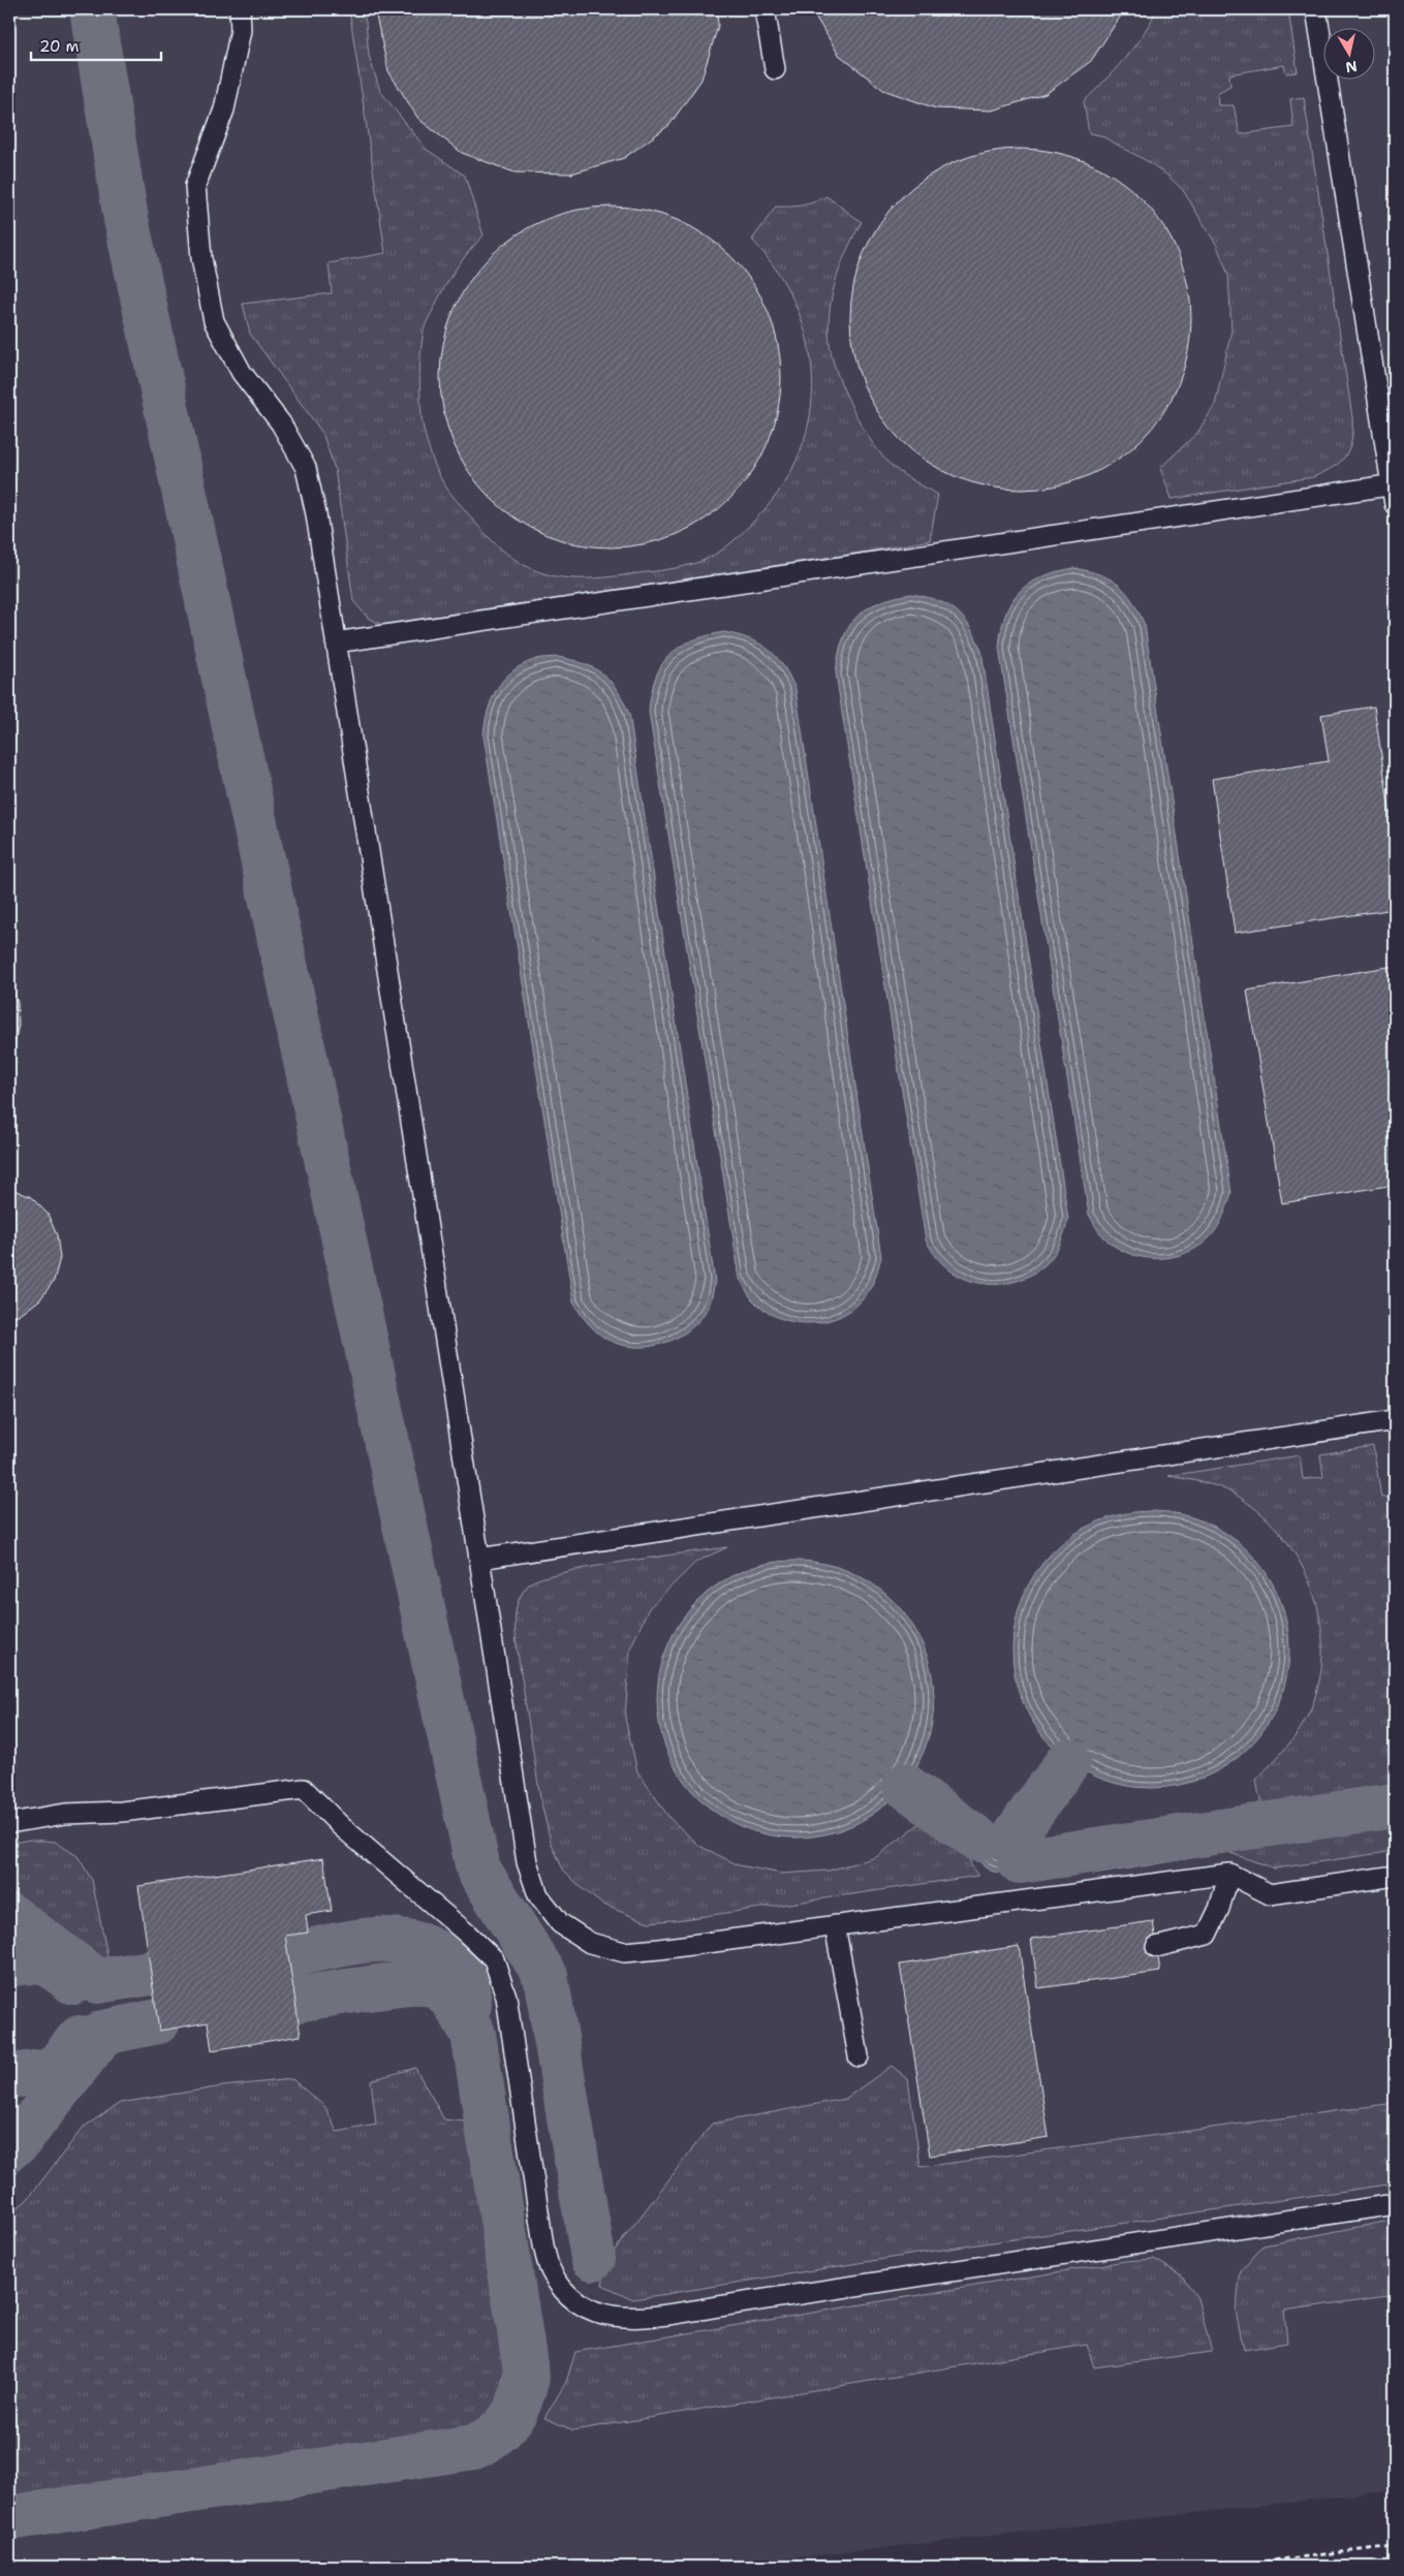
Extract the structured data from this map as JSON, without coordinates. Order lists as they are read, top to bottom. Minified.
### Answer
{"scale_bar":"20 m","north":"bottom"}
